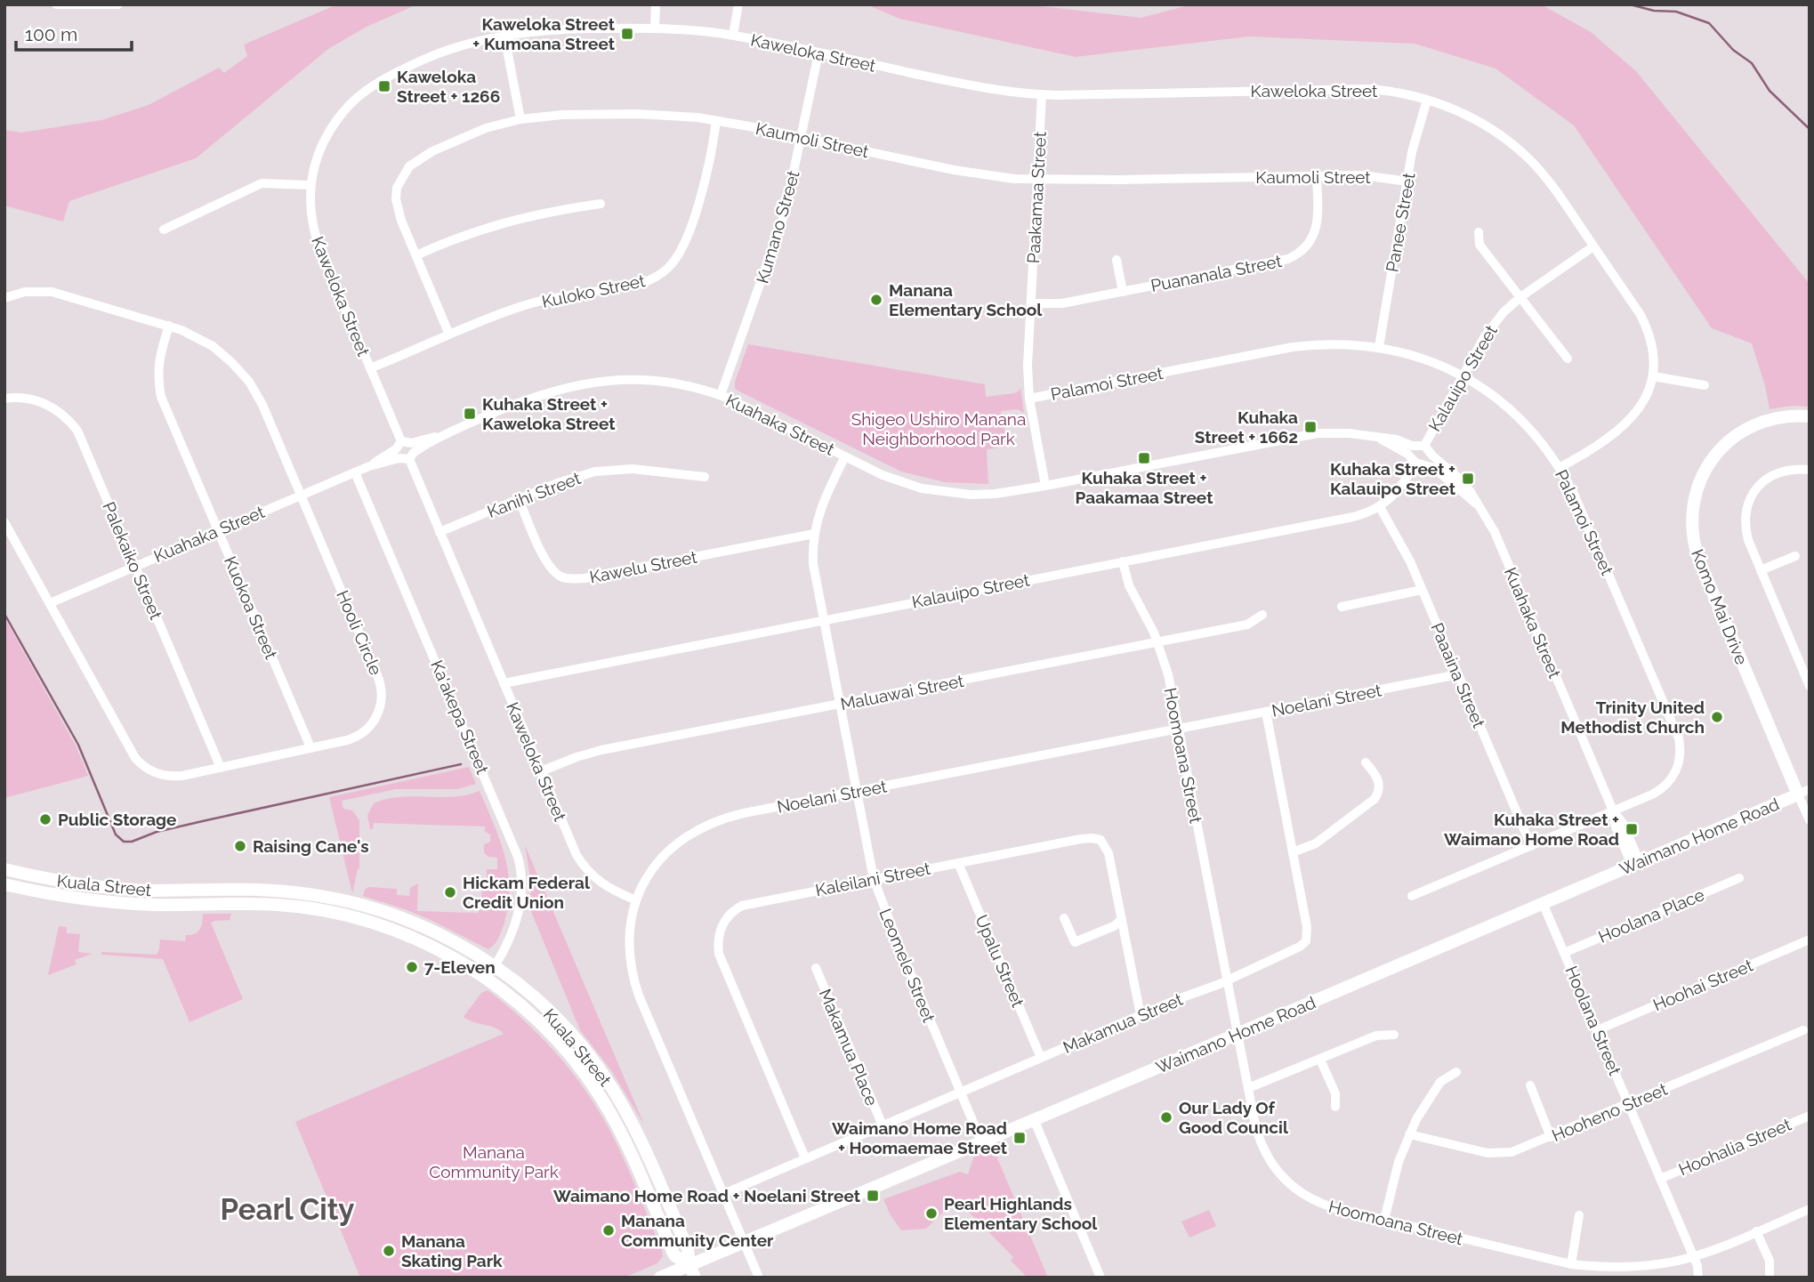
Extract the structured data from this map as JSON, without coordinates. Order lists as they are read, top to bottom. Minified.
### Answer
{"streets":{"main road":["Komo Mai Drive","Waimano Home Road","Kuala Street"],"street":["Kaweloka Street","Kaumoli Street","Paakamaa Street","Panee Street","Kumano Street","Puananala Street","Kuloko Street","Kalauipo Street","Palamoi Street","Kuahaka Street","Kanihi Street","Palekaiko Street","Kawelu Street","Kuokoa Street","Hooli Circle","Paaaina Street","Maluawai Street","Noelani Street","Ka'akepa Street","Hoomoana Street","Kaleilani Street","Hoolana Place","Upalu Street","Leomele Street","Hoohai Street","Hoolana Street","Makamua Street","Makamua Place","Hooheno Street","Hoohalia Street"]},"crossings":[["Kaweloka Street","Paakamaa Street"],["Kaweloka Street","Panee Street"],["Kaweloka Street","Kumano Street"],["Kaweloka Street","Kuloko Street"],["Kaweloka Street","Kalauipo Street"],["Kaweloka Street","Palamoi Street"],["Kaweloka Street","Kuahaka Street"],["Kaweloka Street","Kanihi Street"],["Kaweloka Street","Maluawai Street"],["Kaweloka Street","Noelani Street"],["Kaumoli Street","Paakamaa Street"],["Kaumoli Street","Panee Street"],["Kaumoli Street","Kumano Street"],["Kaumoli Street","Puananala Street"],["Kaumoli Street","Kuloko Street"],["Paakamaa Street","Puananala Street"],["Paakamaa Street","Palamoi Street"],["Paakamaa Street","Kuahaka Street"],["Panee Street","Palamoi Street"],["Kumano Street","Kuahaka Street"],["Kalauipo Street","Palamoi Street"],["Kalauipo Street","Kuahaka Street"],["Kalauipo Street","Paaaina Street"],["Kalauipo Street","Hoomoana Street"],["Kalauipo Street","Leomele Street"],["Palamoi Street","Kuahaka Street"],["Palamoi Street","Paaaina Street"],["Kuahaka Street","Palekaiko Street"],["Kuahaka Street","Kuokoa Street"],["Kuahaka Street","Hooli Circle"],["Kuahaka Street","Ka'akepa Street"],["Kuahaka Street","Waimano Home Road"],["Kuahaka Street","Leomele Street"],["Kanihi Street","Kawelu Street"],["Palekaiko Street","Hooli Circle"],["Kawelu Street","Leomele Street"],["Komo Mai Drive","Waimano Home Road"],["Kuokoa Street","Hooli Circle"],["Paaaina Street","Noelani Street"],["Maluawai Street","Hoomoana Street"],["Maluawai Street","Leomele Street"],["Noelani Street","Hoomoana Street"],["Noelani Street","Waimano Home Road"],["Noelani Street","Leomele Street"],["Noelani Street","Makamua Street"],["Ka'akepa Street","Kuala Street"],["Hoomoana Street","Waimano Home Road"],["Hoomoana Street","Hoolana Street"],["Hoomoana Street","Makamua Street"],["Waimano Home Road","Kuala Street"],["Waimano Home Road","Leomele Street"],["Waimano Home Road","Hoolana Street"],["Kaleilani Street","Upalu Street"],["Kaleilani Street","Leomele Street"],["Kaleilani Street","Makamua Street"],["Hoolana Place","Hoolana Street"],["Upalu Street","Makamua Street"],["Leomele Street","Makamua Street"],["Hoohai Street","Hoolana Street"],["Hoolana Street","Hooheno Street"],["Hoolana Street","Hoohalia Street"],["Makamua Street","Makamua Place"]],"districts":["Pearl City"],"parks":["Shigeo Ushiro Manana Neighborhood Park","Manana Community Park"],"places":{"transit":["Kaweloka Street + Kumoana Street","Kaweloka Street + 1266","Kuhaka Street + Kaweloka Street","Kuhaka Street + 1662","Kuhaka Street + Paakamaa Street","Kuhaka Street + Kalauipo Street","Kuhaka Street + Waimano Home Road","Waimano Home Road + Hoomaemae Street","Waimano Home Road + Noelani Street"],"other":["Manana Elementary School","Trinity United Methodist Church","Public Storage","Raising Cane's","Hickam Federal Credit Union","7-Eleven","Our Lady Of Good Council","Pearl Highlands Elementary School","Manana Community Center","Manana Skating Park"]},"scale_bar":"100 m"}
